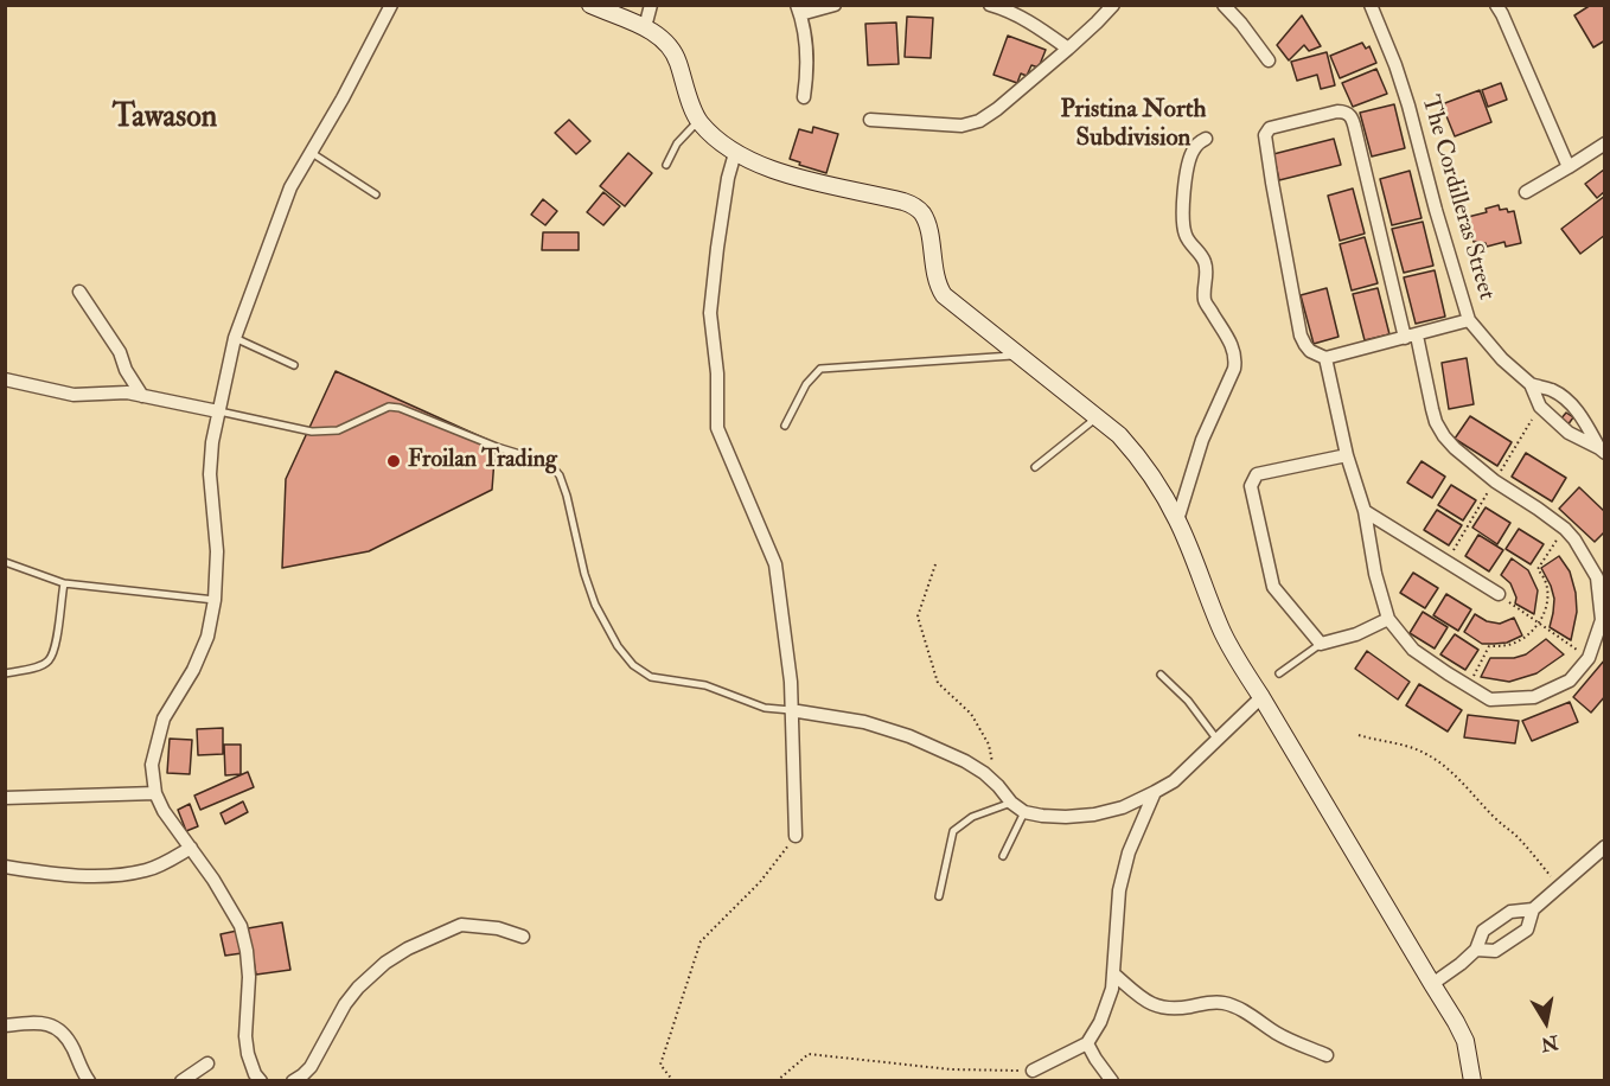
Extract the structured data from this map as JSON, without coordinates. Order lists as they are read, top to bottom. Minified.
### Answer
{"streets":{"street":["The Cordilleras Street"]},"districts":["Pristina North Subdivision","Tawason"],"places":["Froilan Trading"],"north":"bottom"}
